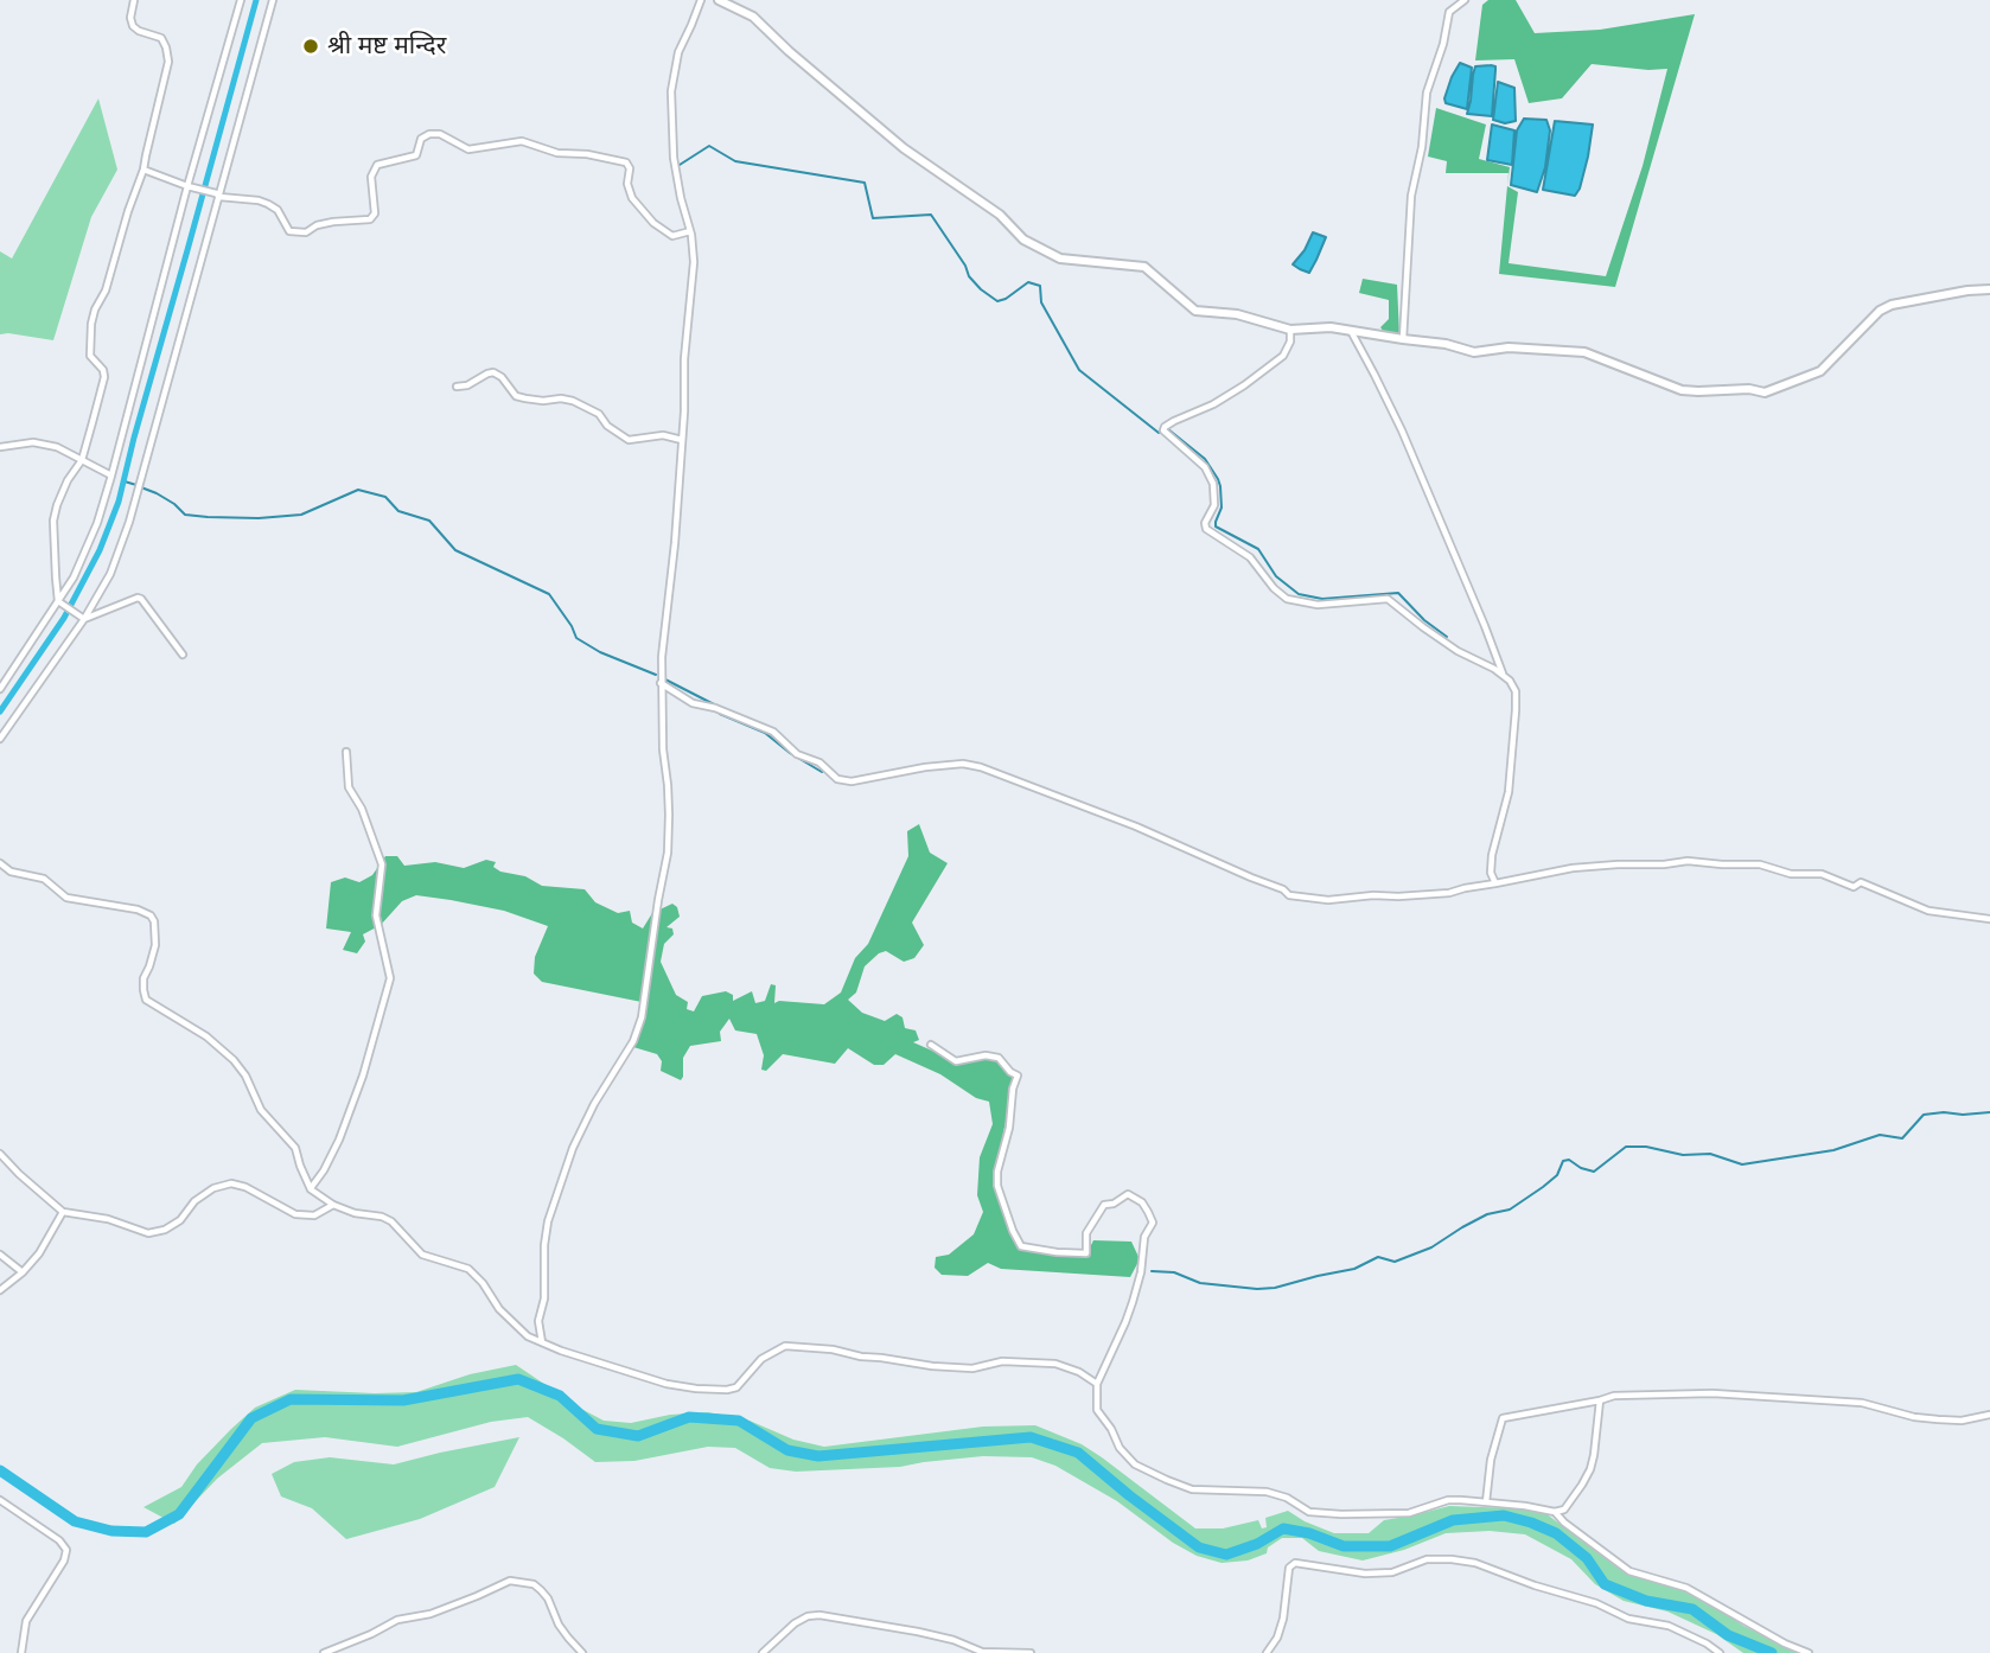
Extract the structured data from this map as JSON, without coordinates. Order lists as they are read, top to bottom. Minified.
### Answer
{"places":["श्री मष्ट मन्दिर"]}
